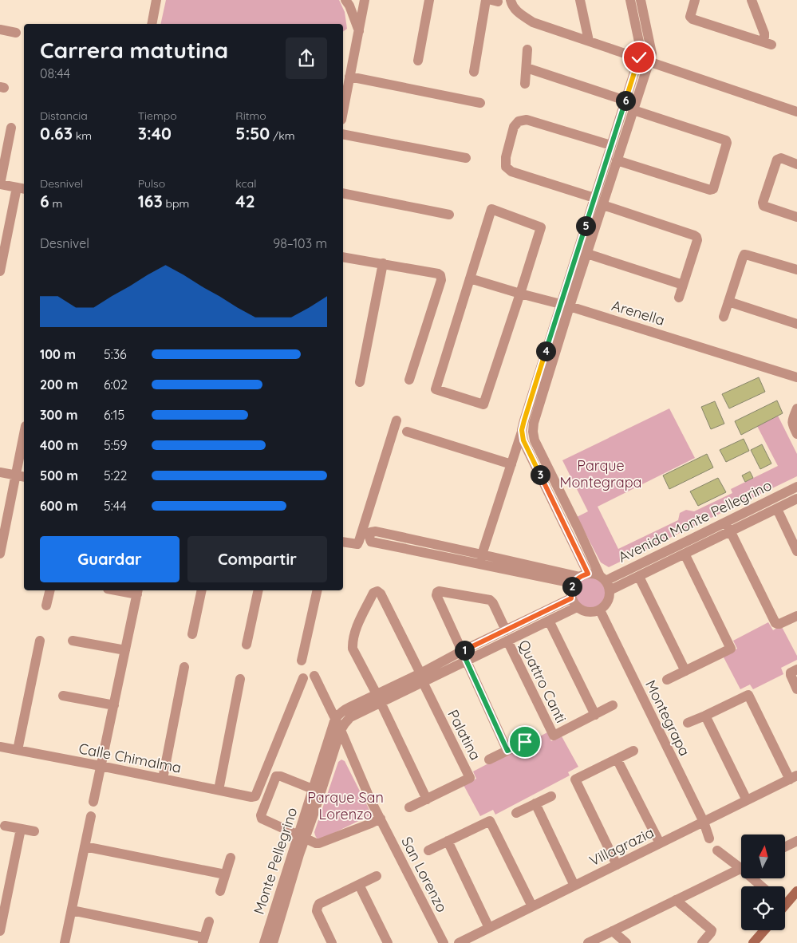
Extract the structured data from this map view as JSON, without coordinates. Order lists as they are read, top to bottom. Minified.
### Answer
{"streets":{"street":["Arenella","Avenida Monte Pellegrino","Quattro Canti","Montegrapa","Palatina","Calle Chimalma","Villagrazia","Monte Pellegrino","San Lorenzo"]},"crossings":[["Avenida Monte Pellegrino","Montegrapa"],["Montegrapa","Villagrazia"],["Monte Pellegrino","San Lorenzo"]],"parks":["Parque Montegrapa","Parque San Lorenzo"],"north":"top","page":{"heading":["Carrera matutina","08:44"],"pins":["6","5","4","3","2","1"],"stats":[["Distancia","0.63 km"],["Tiempo","3:40"],["Ritmo","5:50 /km"],["Desnivel","6 m"],["Pulso","163 bpm"],["kcal","42"]],"chart":["Desnivel","98–103 m"],"list":[{"name":"100 m","note":"5:36"},{"name":"200 m","note":"6:02"},{"name":"300 m","note":"6:15"},{"name":"400 m","note":"5:59"},{"name":"500 m","note":"5:22"},{"name":"600 m","note":"5:44"}],"buttons":["Guardar","Compartir"]}}
